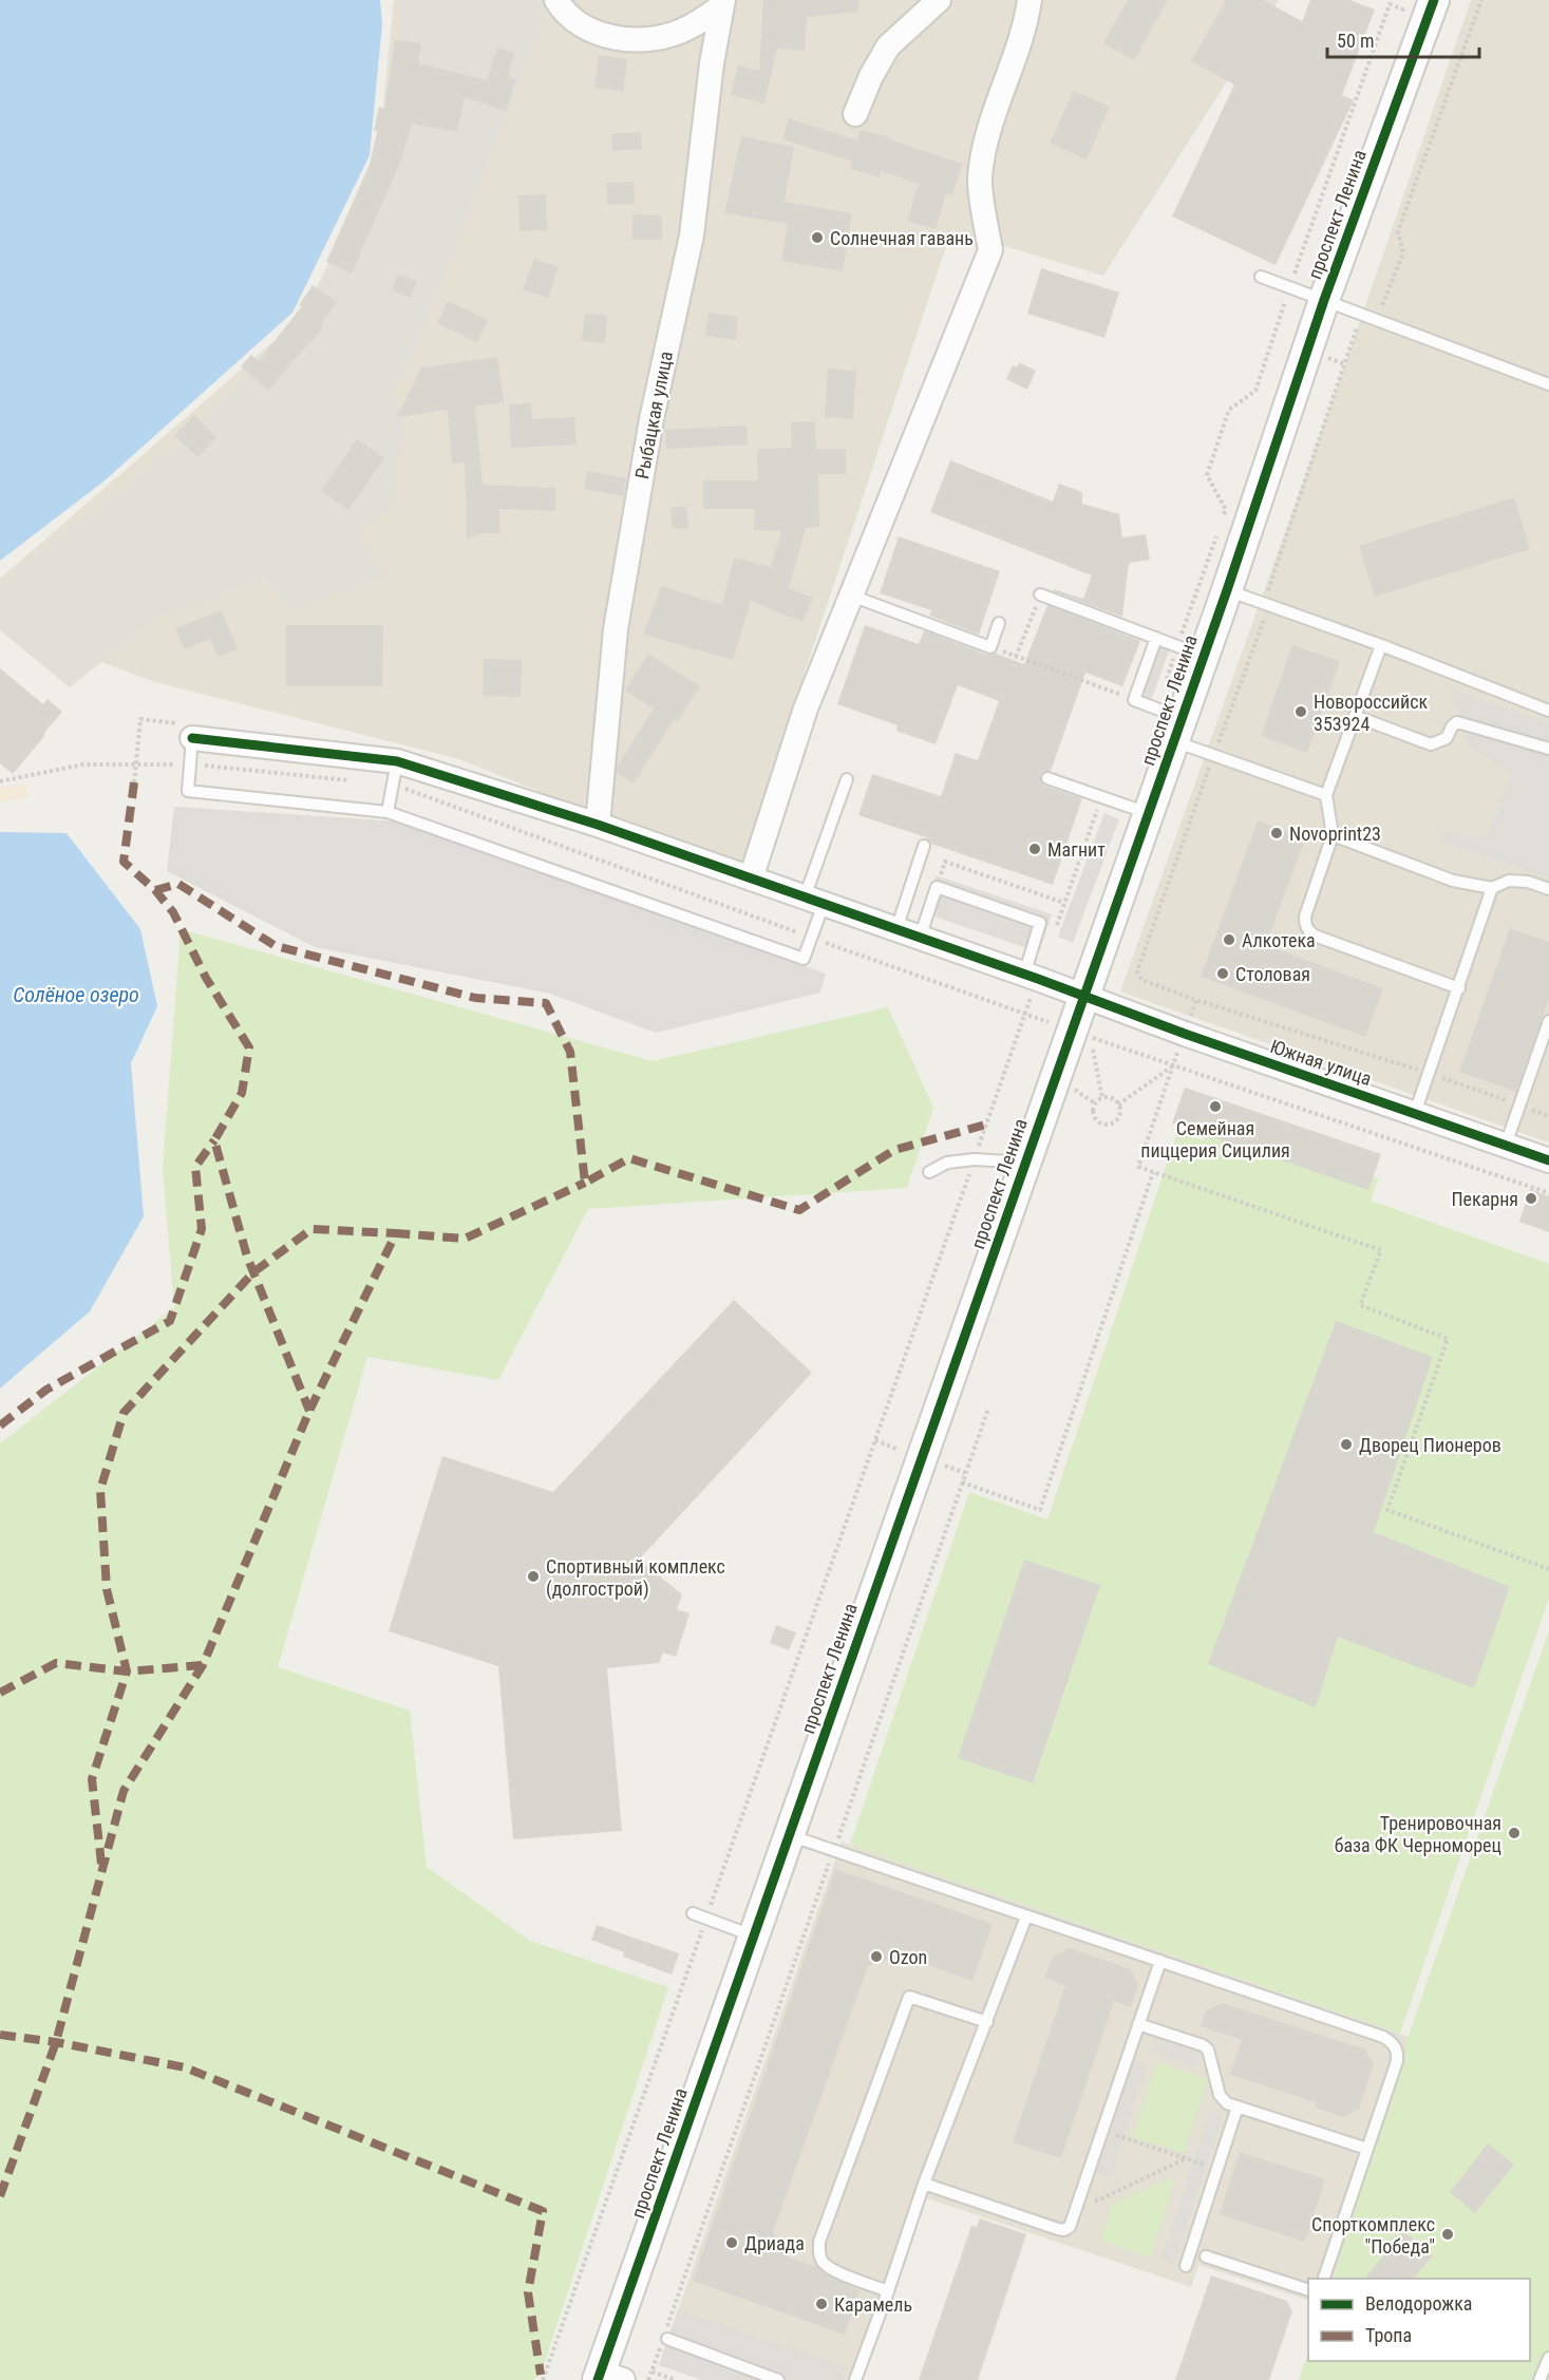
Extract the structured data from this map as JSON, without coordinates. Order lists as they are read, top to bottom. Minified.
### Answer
{"streets":{"street":["проспект Ленина","Рыбацкая улица","Южная улица"]},"crossings":[["проспект Ленина","Южная улица"],["Рыбацкая улица","Южная улица"]],"water":["Солёное озеро"],"places":["Солнечная гавань","Новороссийск 353924","Novoprint23","Магнит","Алкотека","Столовая","Семейная пиццерия Сицилия","Пекарня","Дворец Пионеров","Спортивный комплекс (долгострой)","Тренировочная база ФК Черноморец","Ozon","Спорткомплекс \"Победа\"","Дриада","Карамель"],"legend":["Велодорожка","Тропа"],"scale_bar":"50 m"}
